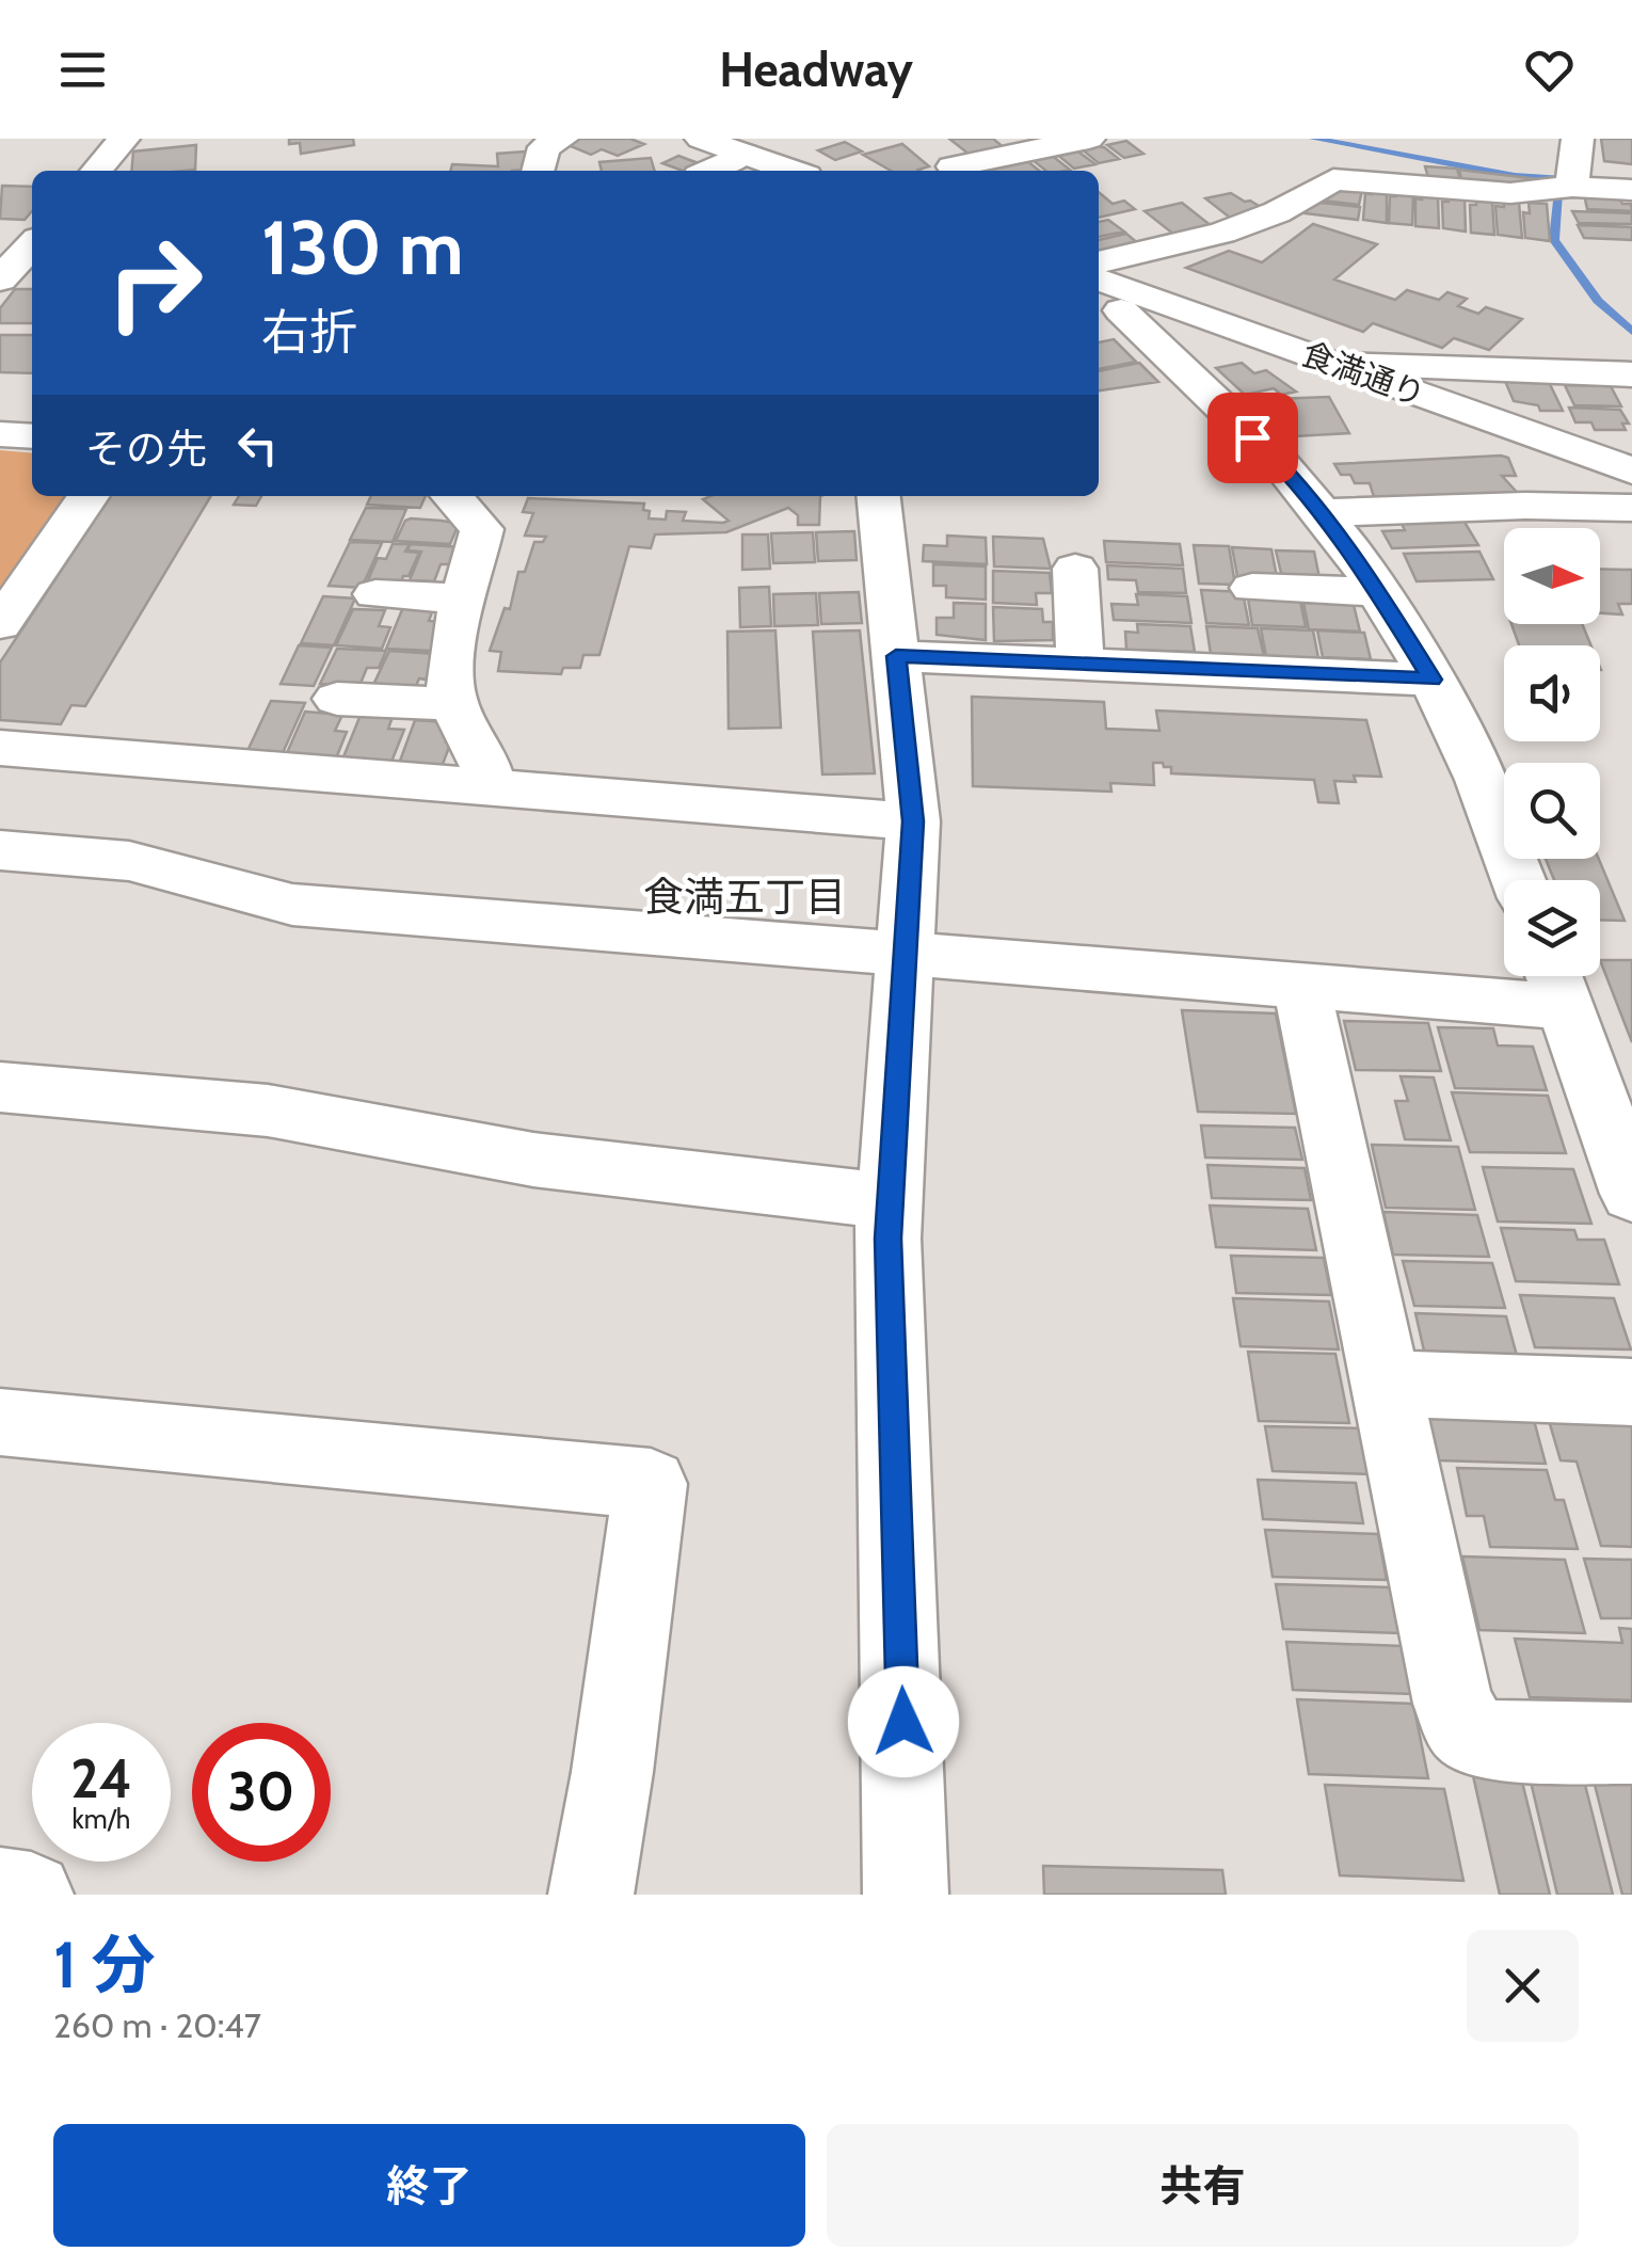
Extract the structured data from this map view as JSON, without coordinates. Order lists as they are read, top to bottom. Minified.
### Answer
{"streets":{"street":["食満通り"]},"districts":["食満五丁目"],"north":"right","page":{"header":"Headway","turn":["130 m","右折"],"then":"その先","speed":"24 km/h","limit":"30","heading":["1 分","260 m · 20:47"],"buttons":["終了","共有"]}}
